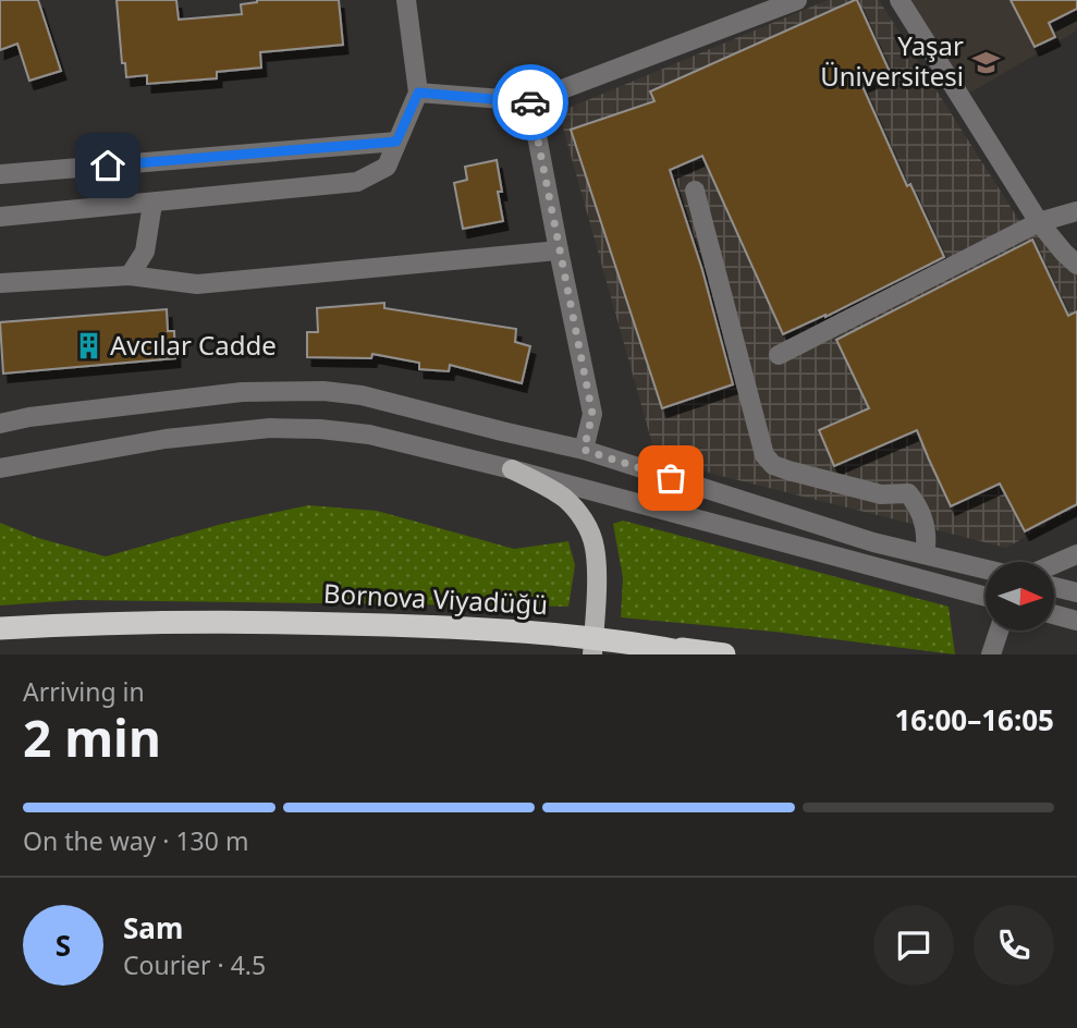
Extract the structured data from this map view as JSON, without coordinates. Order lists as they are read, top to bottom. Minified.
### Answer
{"streets":{"highway":["Bornova Viyadüğü"]},"places":{"school or university":["Yaşar Üniversitesi"],"building":["Avcılar Cadde"]},"north":"right","page":{"heading":["2 min","Arriving in","16:00–16:05"],"panel":["Sam","Courier · 4.5"],"bar":"On the way · 130 m","round":"S"}}
